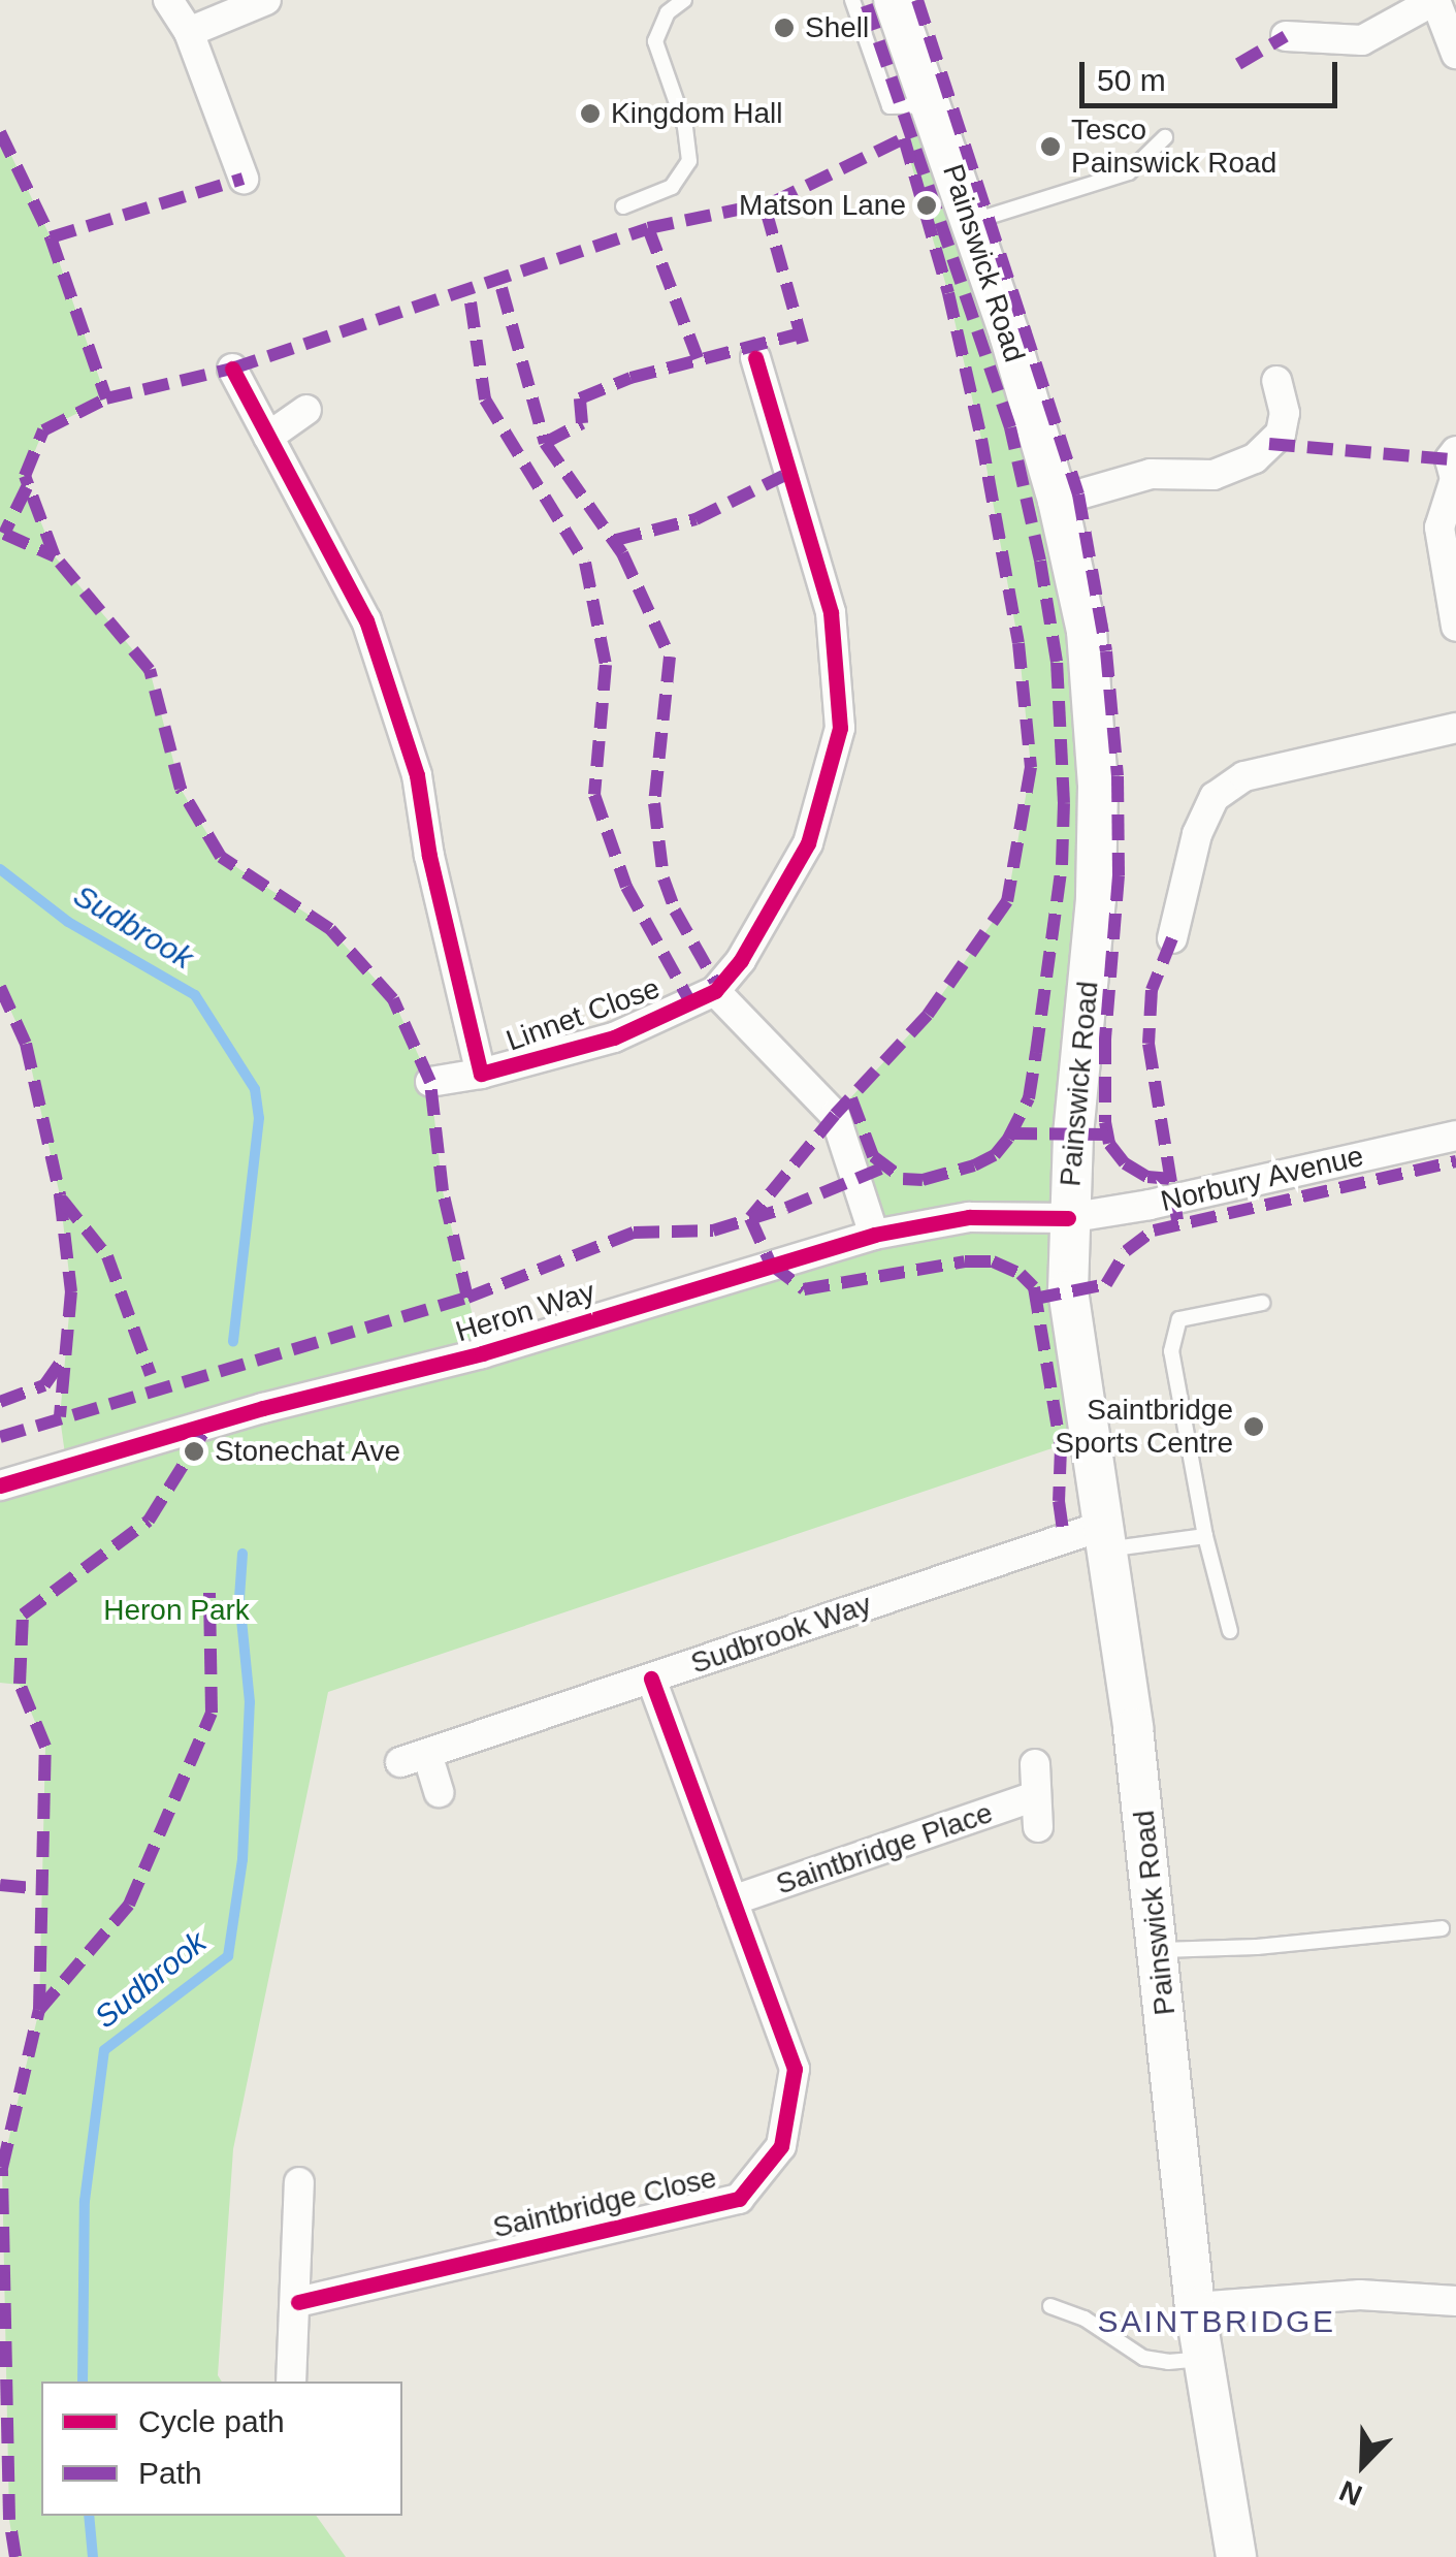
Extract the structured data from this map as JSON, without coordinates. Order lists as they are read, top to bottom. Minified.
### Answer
{"streets":{"main road":["Painswick Road"],"street":["Linnet Close","Norbury Avenue","Heron Way","Sudbrook Way","Saintbridge Place","Saintbridge Close"]},"crossings":[["Painswick Road","Norbury Avenue"],["Painswick Road","Heron Way"],["Painswick Road","Sudbrook Way"],["Norbury Avenue","Heron Way"],["Sudbrook Way","Saintbridge Close"],["Saintbridge Place","Saintbridge Close"]],"districts":["SAINTBRIDGE"],"water":["Sudbrook"],"parks":["Heron Park"],"places":["Shell","Kingdom Hall","Tesco Painswick Road","Matson Lane","Saintbridge Sports Centre","Stonechat Ave"],"legend":["Cycle path","Path"],"scale_bar":"50 m","north":"bottom left"}
